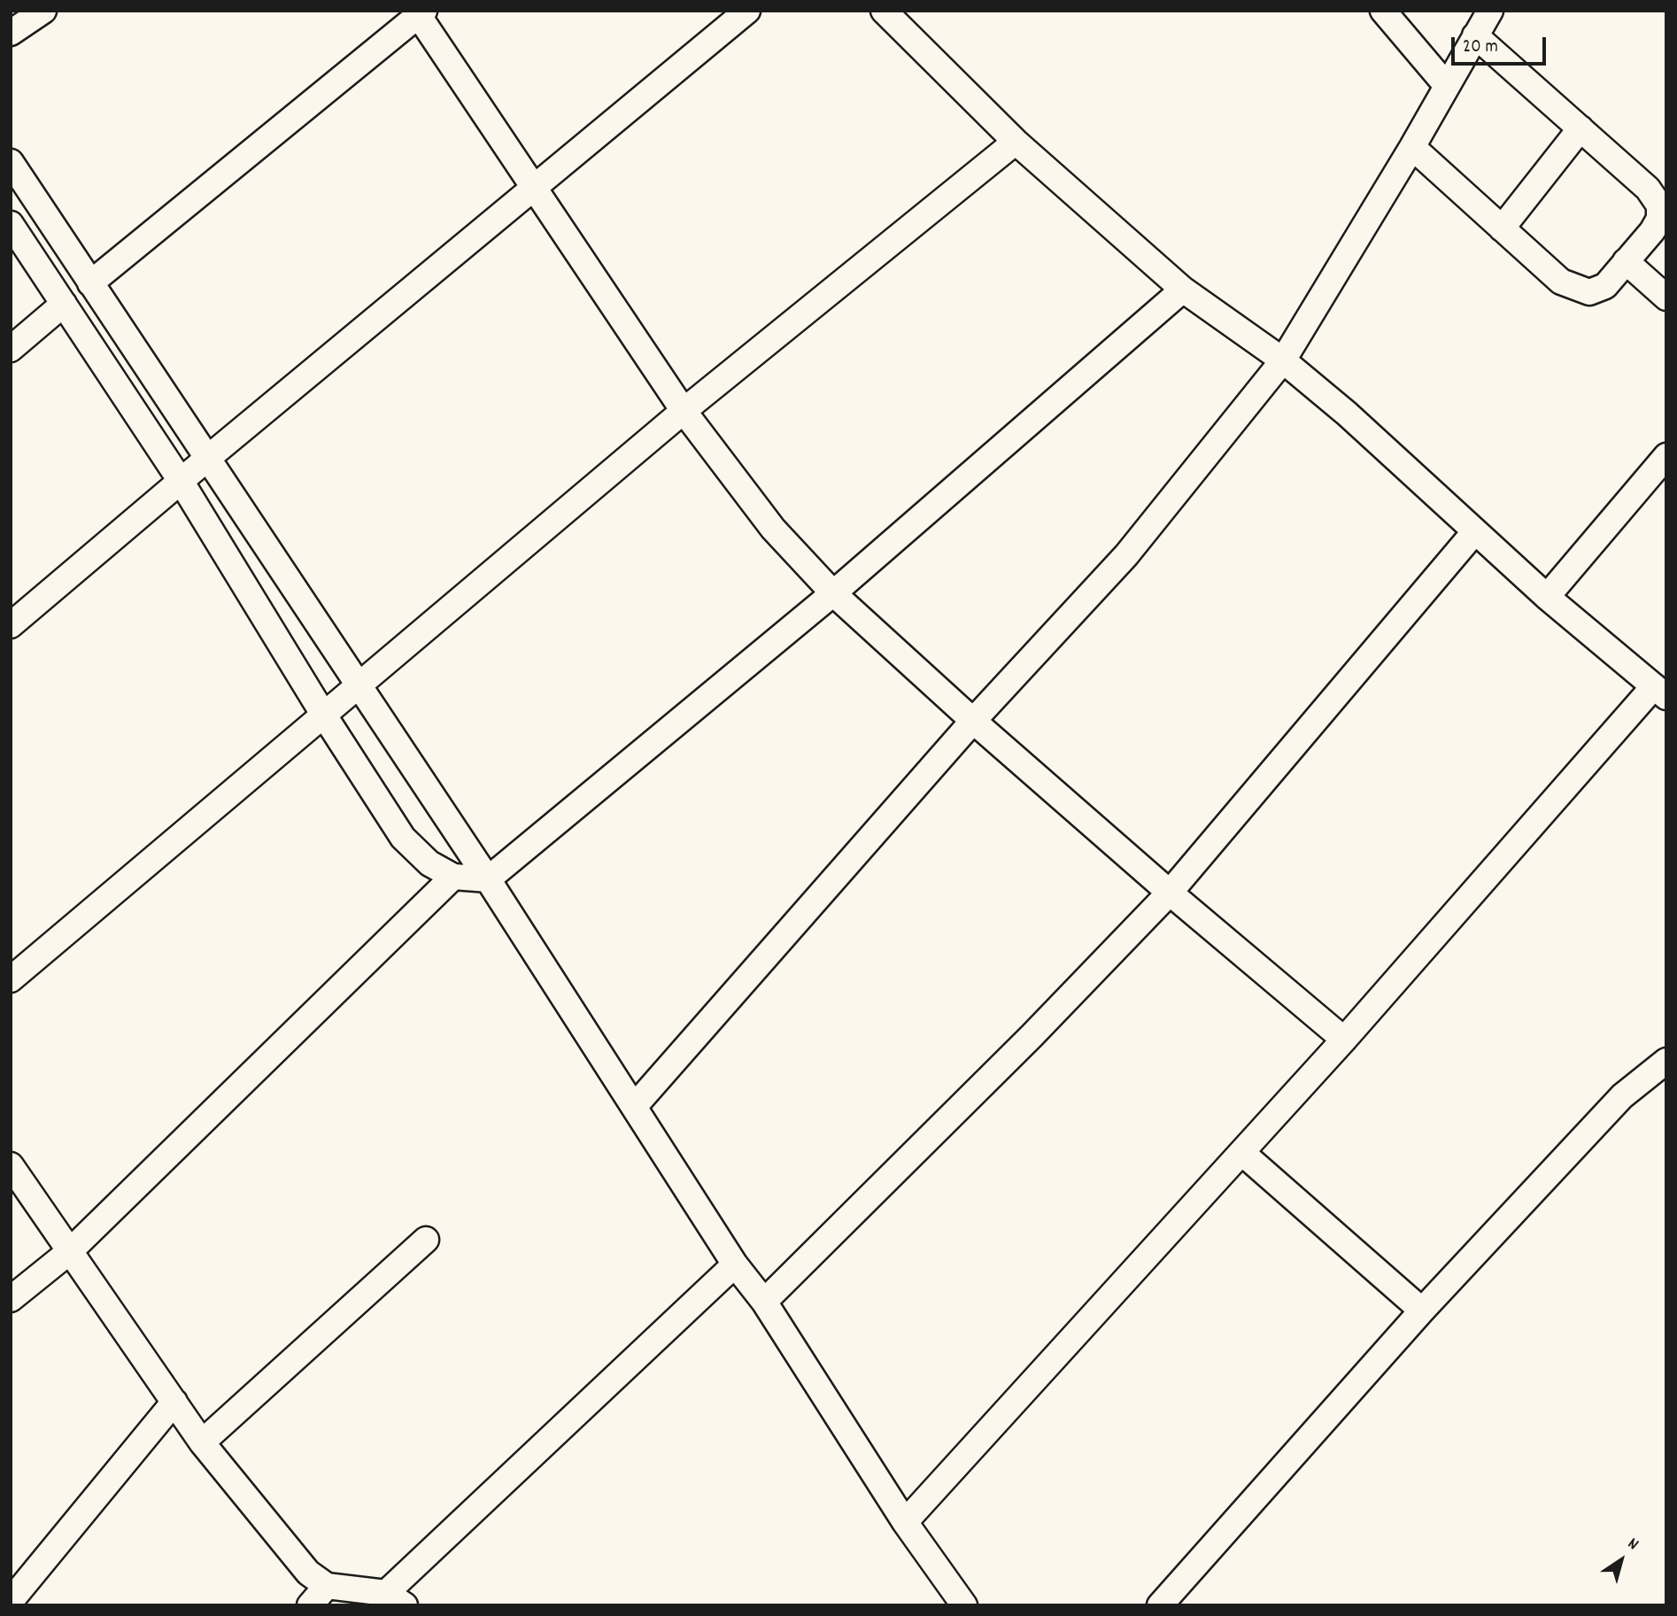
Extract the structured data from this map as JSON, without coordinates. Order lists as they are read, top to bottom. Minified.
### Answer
{"scale_bar":"20 m","north":"top right"}
